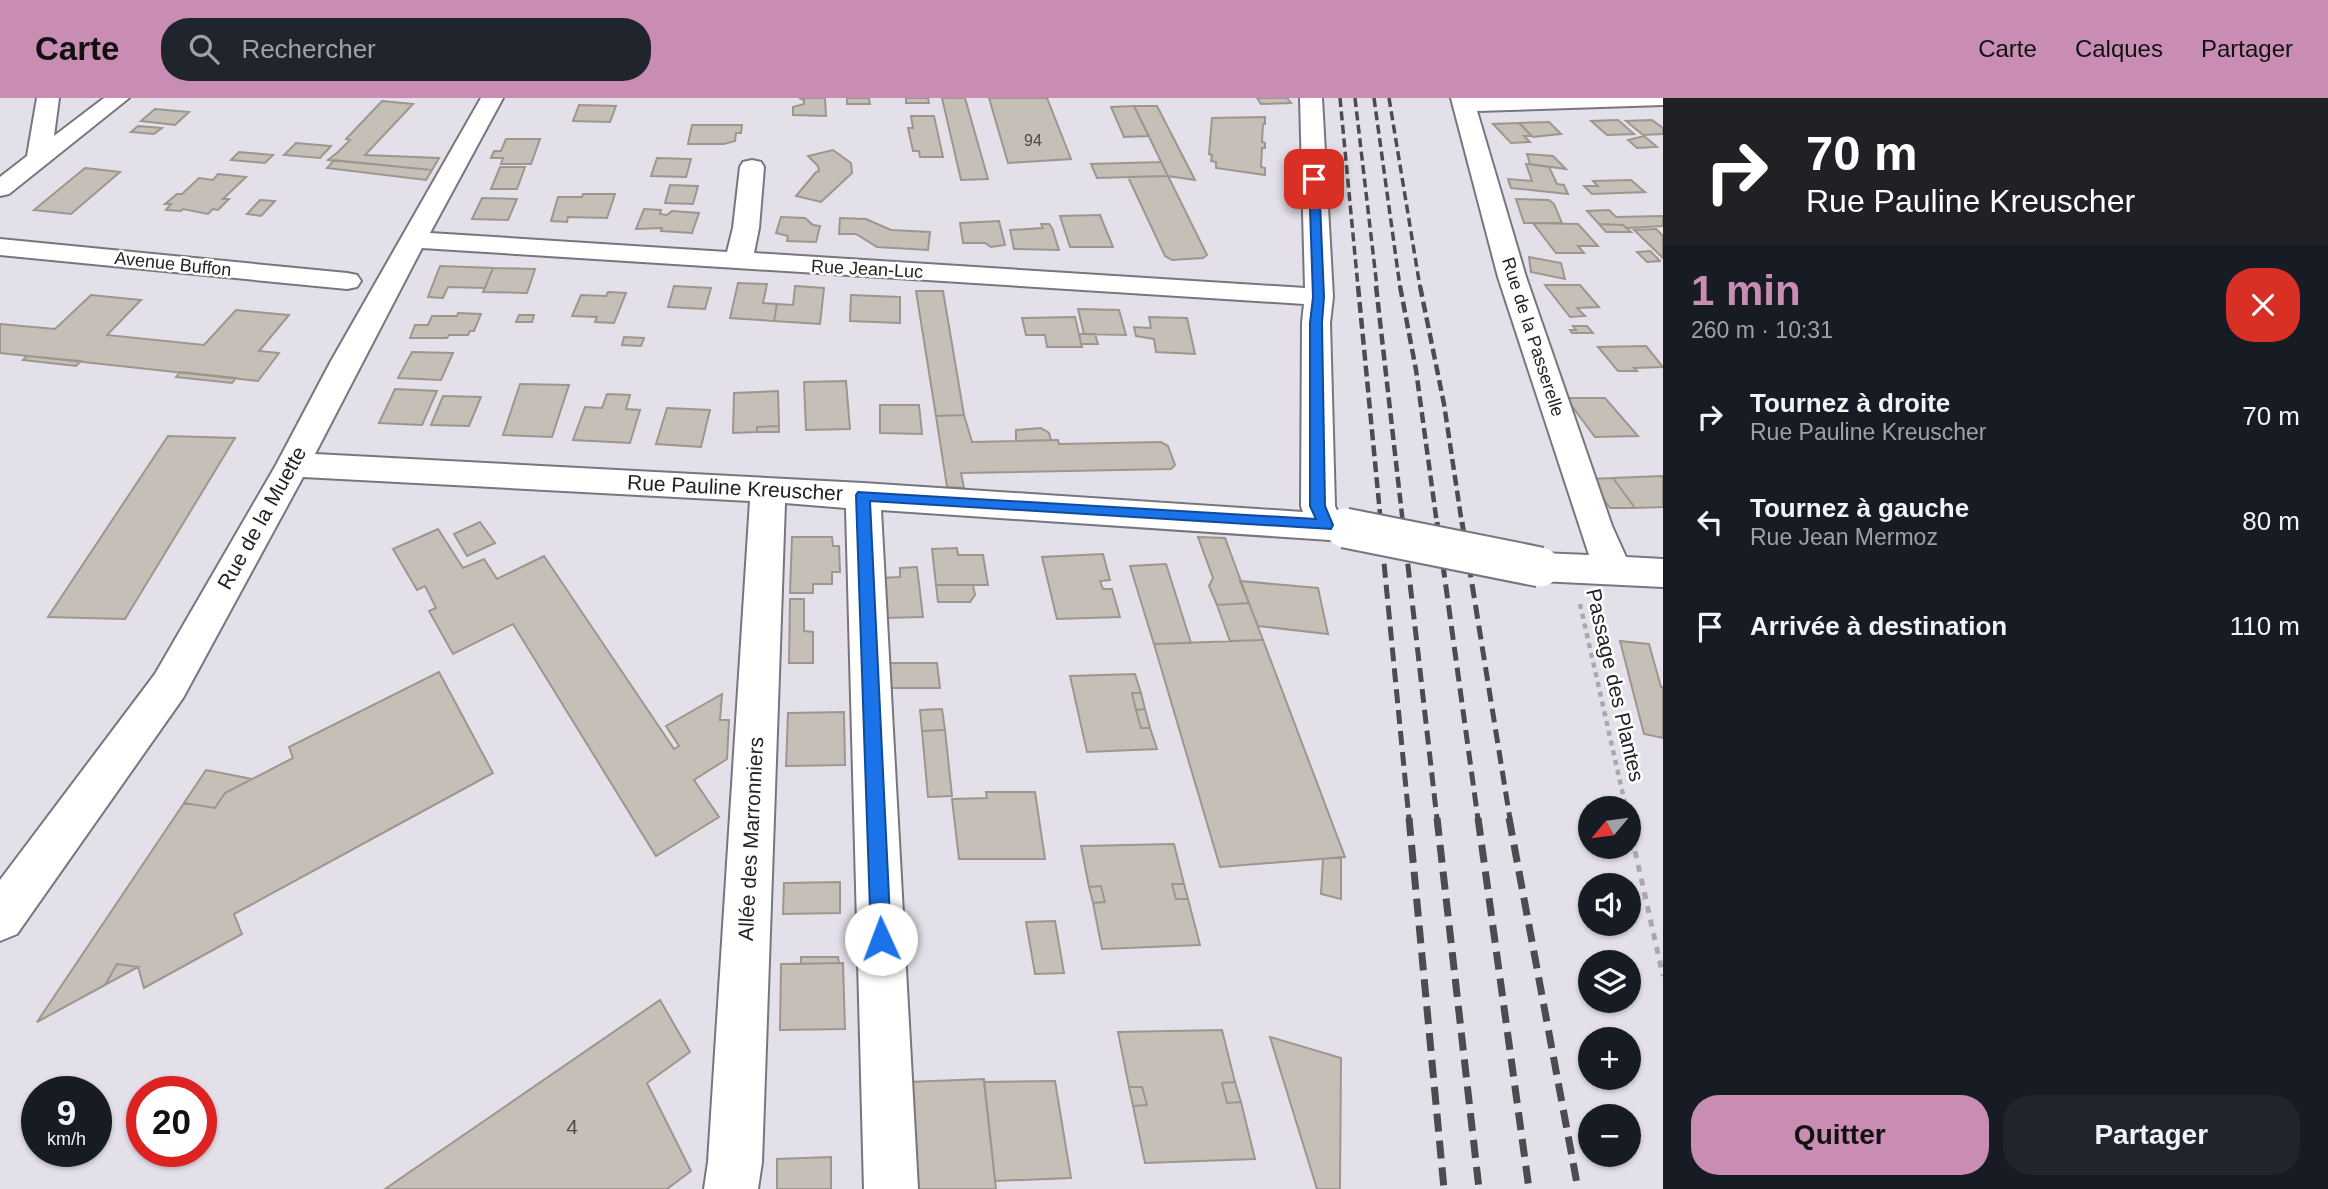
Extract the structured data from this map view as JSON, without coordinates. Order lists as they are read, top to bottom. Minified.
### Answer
{"streets":{"street":["Avenue Buffon","Rue Jean-Luc","Rue de la Passerelle","Rue Pauline Kreuscher","Rue de la Muette","Allée des Marronniers"],"path":["Passage des Plantes"]},"crossings":[["Rue Jean-Luc","Rue de la Muette"],["Rue de la Passerelle","Rue Pauline Kreuscher"],["Rue Pauline Kreuscher","Rue de la Muette"],["Rue Pauline Kreuscher","Passage des Plantes"],["Rue Pauline Kreuscher","Allée des Marronniers"]],"house_numbers":["94","4"],"north":"bottom left","page":{"header":"Carte","search":"Rechercher","nav":["Carte","Calques","Partager"],"turn":["70 m","Rue Pauline Kreuscher"],"heading":["1 min","260 m · 10:31"],"list":[{"name":"Tournez à droite","note":"Rue Pauline Kreuscher","value":"70 m"},{"name":"Tournez à gauche","note":"Rue Jean Mermoz","value":"80 m"},{"name":"Arrivée à destination","value":"110 m"}],"map_buttons":["+","−"],"speed":"9 km/h","limit":"20","buttons":["Quitter","Partager"]}}
